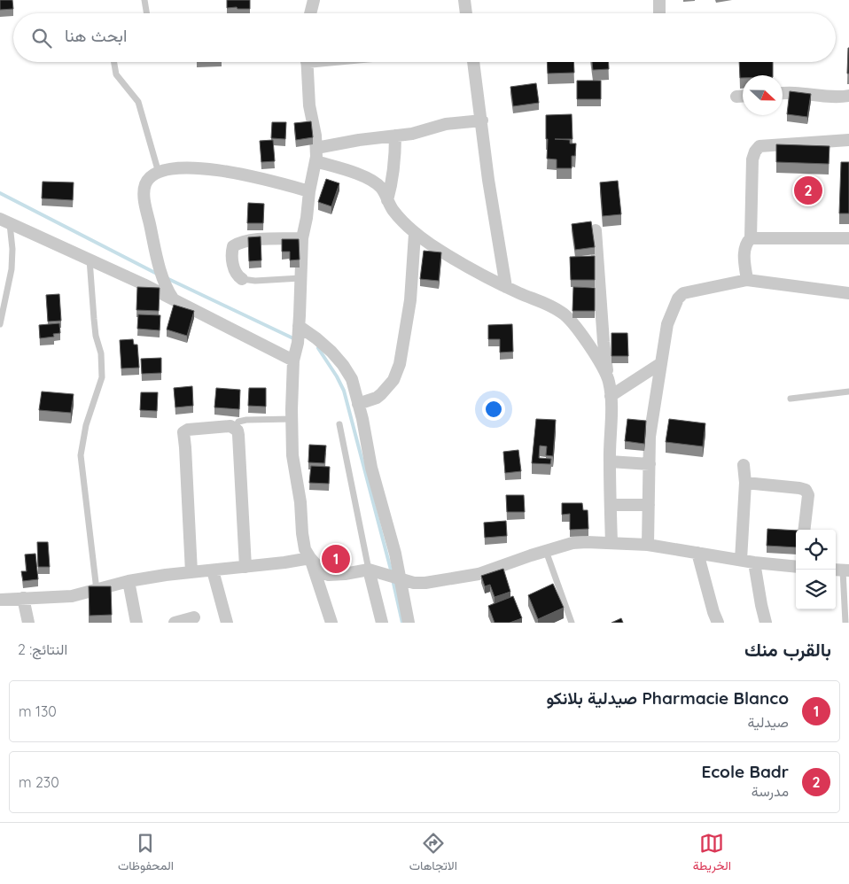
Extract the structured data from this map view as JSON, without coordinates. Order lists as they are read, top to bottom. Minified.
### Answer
{"north":"right","page":{"search":"ابحث هنا","pins":["2","1"],"heading":["بالقرب منك","النتائج: 2"],"list":[{"mark":"1","name":"Pharmacie Blanco صيدلية بلانكو","note":"صيدلية","value":"130 m"},{"mark":"2","name":"Ecole Badr","note":"مدرسة","value":"230 m"}],"nav":["الخريطة","الاتجاهات","المحفوظات"]}}
